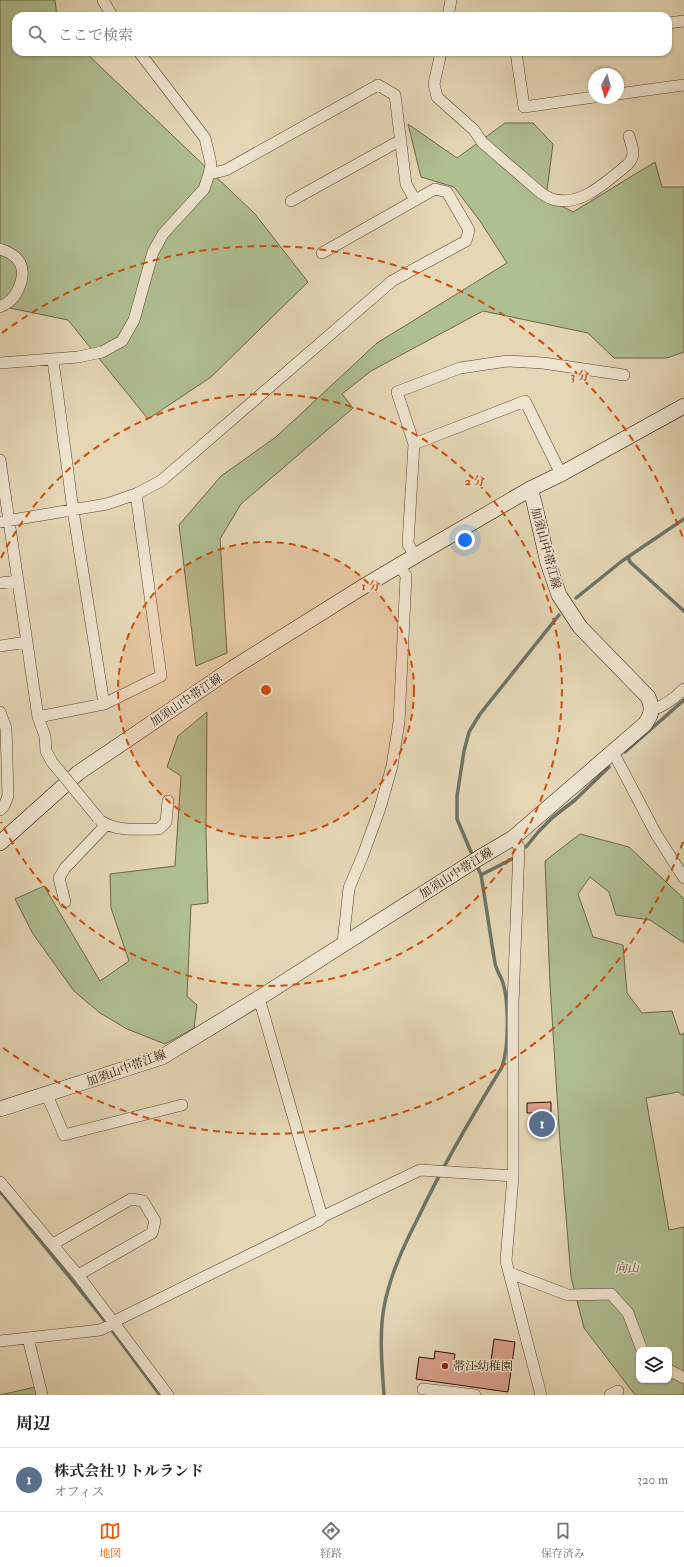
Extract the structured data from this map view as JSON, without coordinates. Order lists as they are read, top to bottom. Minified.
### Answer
{"streets":{"main road":["加須山中帯江線"]},"parks":["向山"],"places":["帯江幼稚園"],"north":"bottom","page":{"search":"ここで検索","pins":"1","heading":"周辺","list":[{"mark":"1","name":"株式会社リトルランド","note":"オフィス","value":"320 m"}],"nav":["地図","経路","保存済み"]},"rings":["3 分","2 分","1 分"]}
